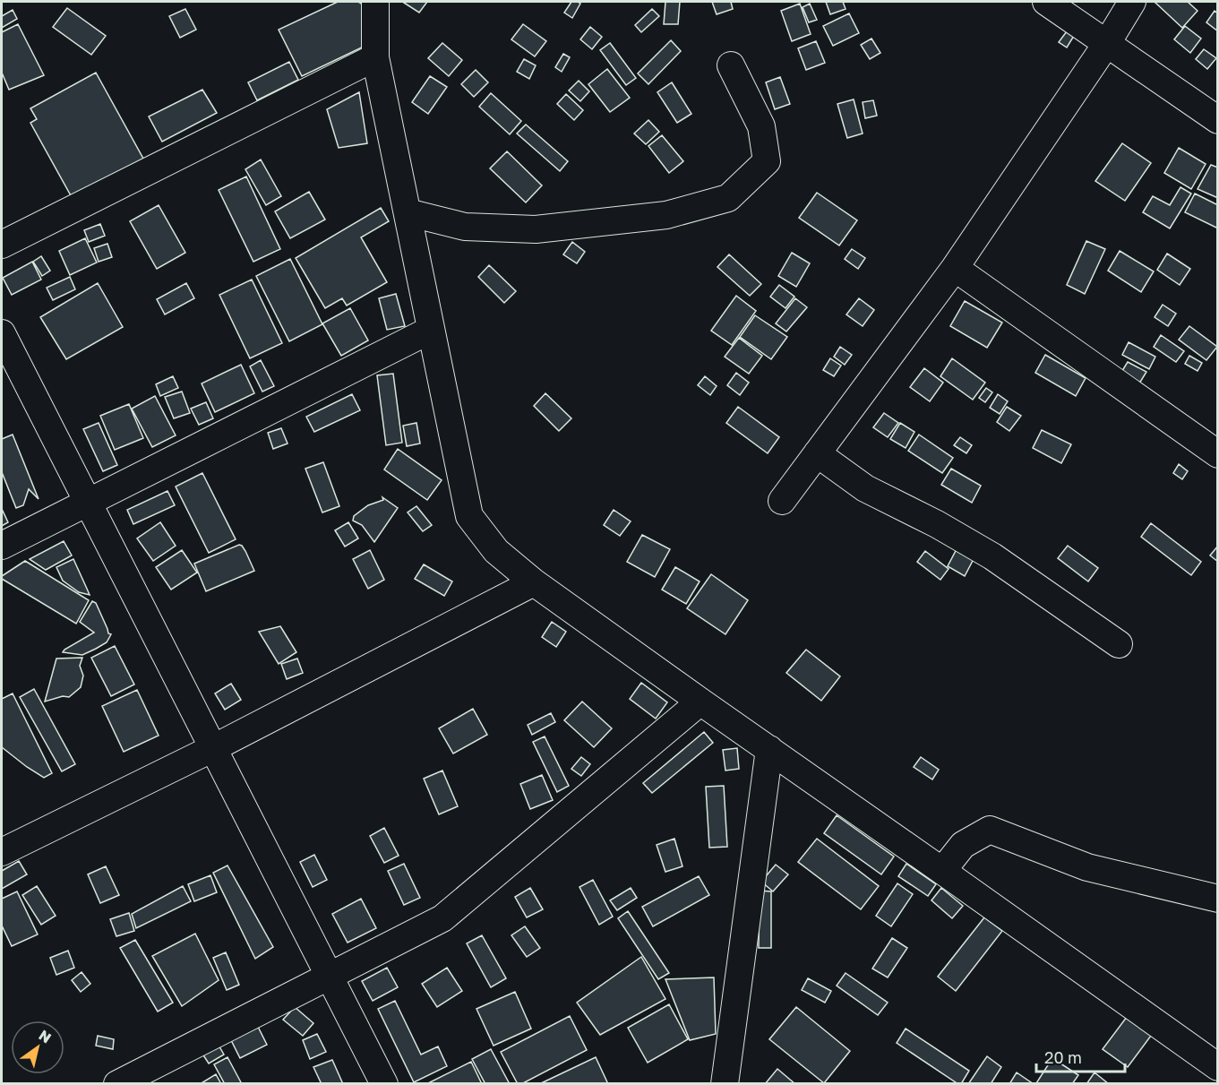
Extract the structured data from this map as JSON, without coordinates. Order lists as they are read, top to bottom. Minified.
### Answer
{"scale_bar":"20 m","north":"top right"}
